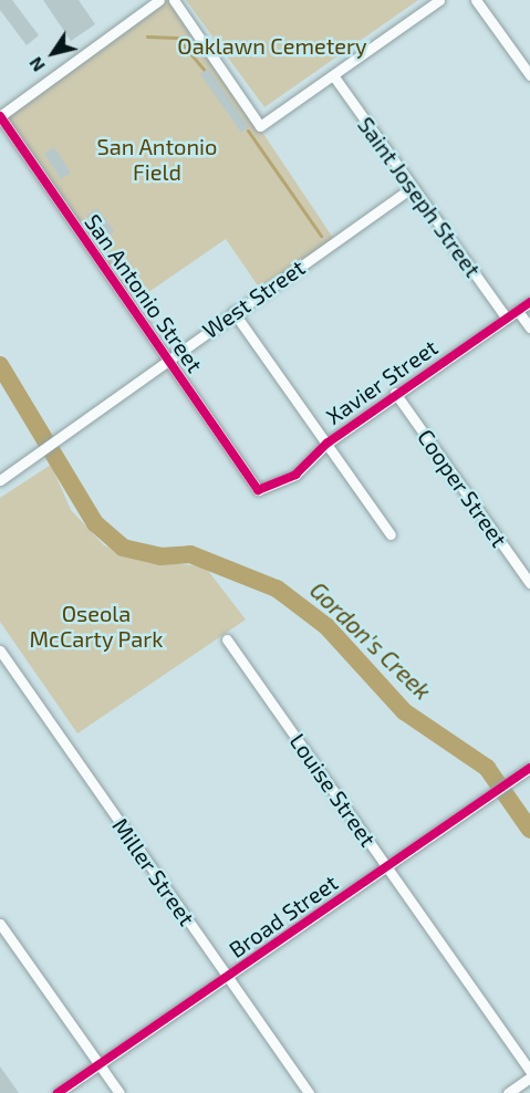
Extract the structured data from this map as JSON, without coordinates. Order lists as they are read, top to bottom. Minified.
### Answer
{"streets":{"street":["Saint Joseph Street","San Antonio Street","West Street","Xavier Street","Cooper Street","Louise Street","Miller Street","Broad Street"]},"crossings":[["Saint Joseph Street","West Street"],["Saint Joseph Street","Xavier Street"],["San Antonio Street","West Street"],["San Antonio Street","Xavier Street"],["Xavier Street","Cooper Street"],["Louise Street","Broad Street"],["Miller Street","Broad Street"]],"water":["Gordon's Creek"],"parks":["Oaklawn Cemetery","San Antonio Field","Oseola McCarty Park"],"north":"bottom left"}
